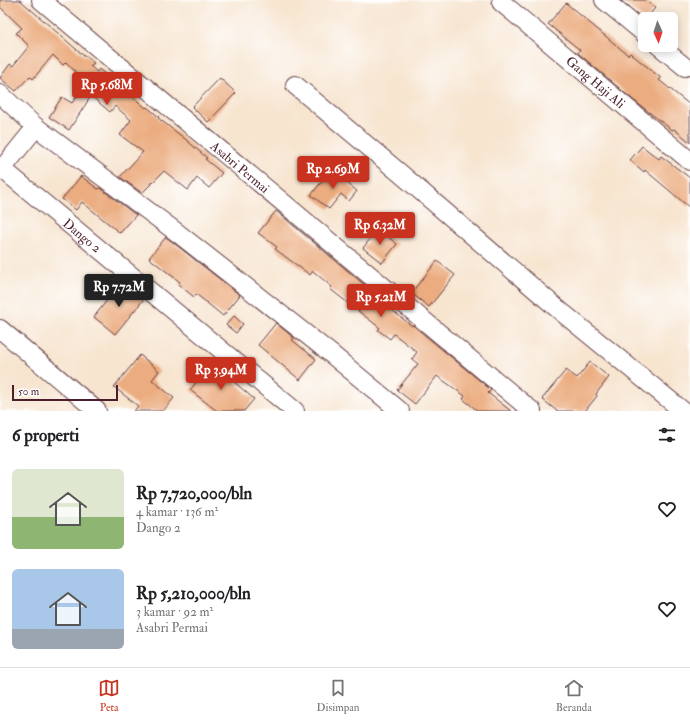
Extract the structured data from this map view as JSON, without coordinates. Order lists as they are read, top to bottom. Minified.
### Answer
{"streets":{"street":["Gang Haji Ali","Asabri Permai","Dango 2"]},"scale_bar":"50 m","north":"bottom","page":{"price":["Rp 5.68M","Rp 2.69M","Rp 6.32M","Rp 7.72M","Rp 5.21M","Rp 3.94M"],"scale":"50 m","heading":"6 properti","list":[{"name":"Rp 7,720,000/bln","note":"4 kamar · 136 m² · Dango 2"},{"name":"Rp 5,210,000/bln","note":"3 kamar · 92 m² · Asabri Permai"}],"tabs":["Peta","Disimpan","Beranda"]}}
